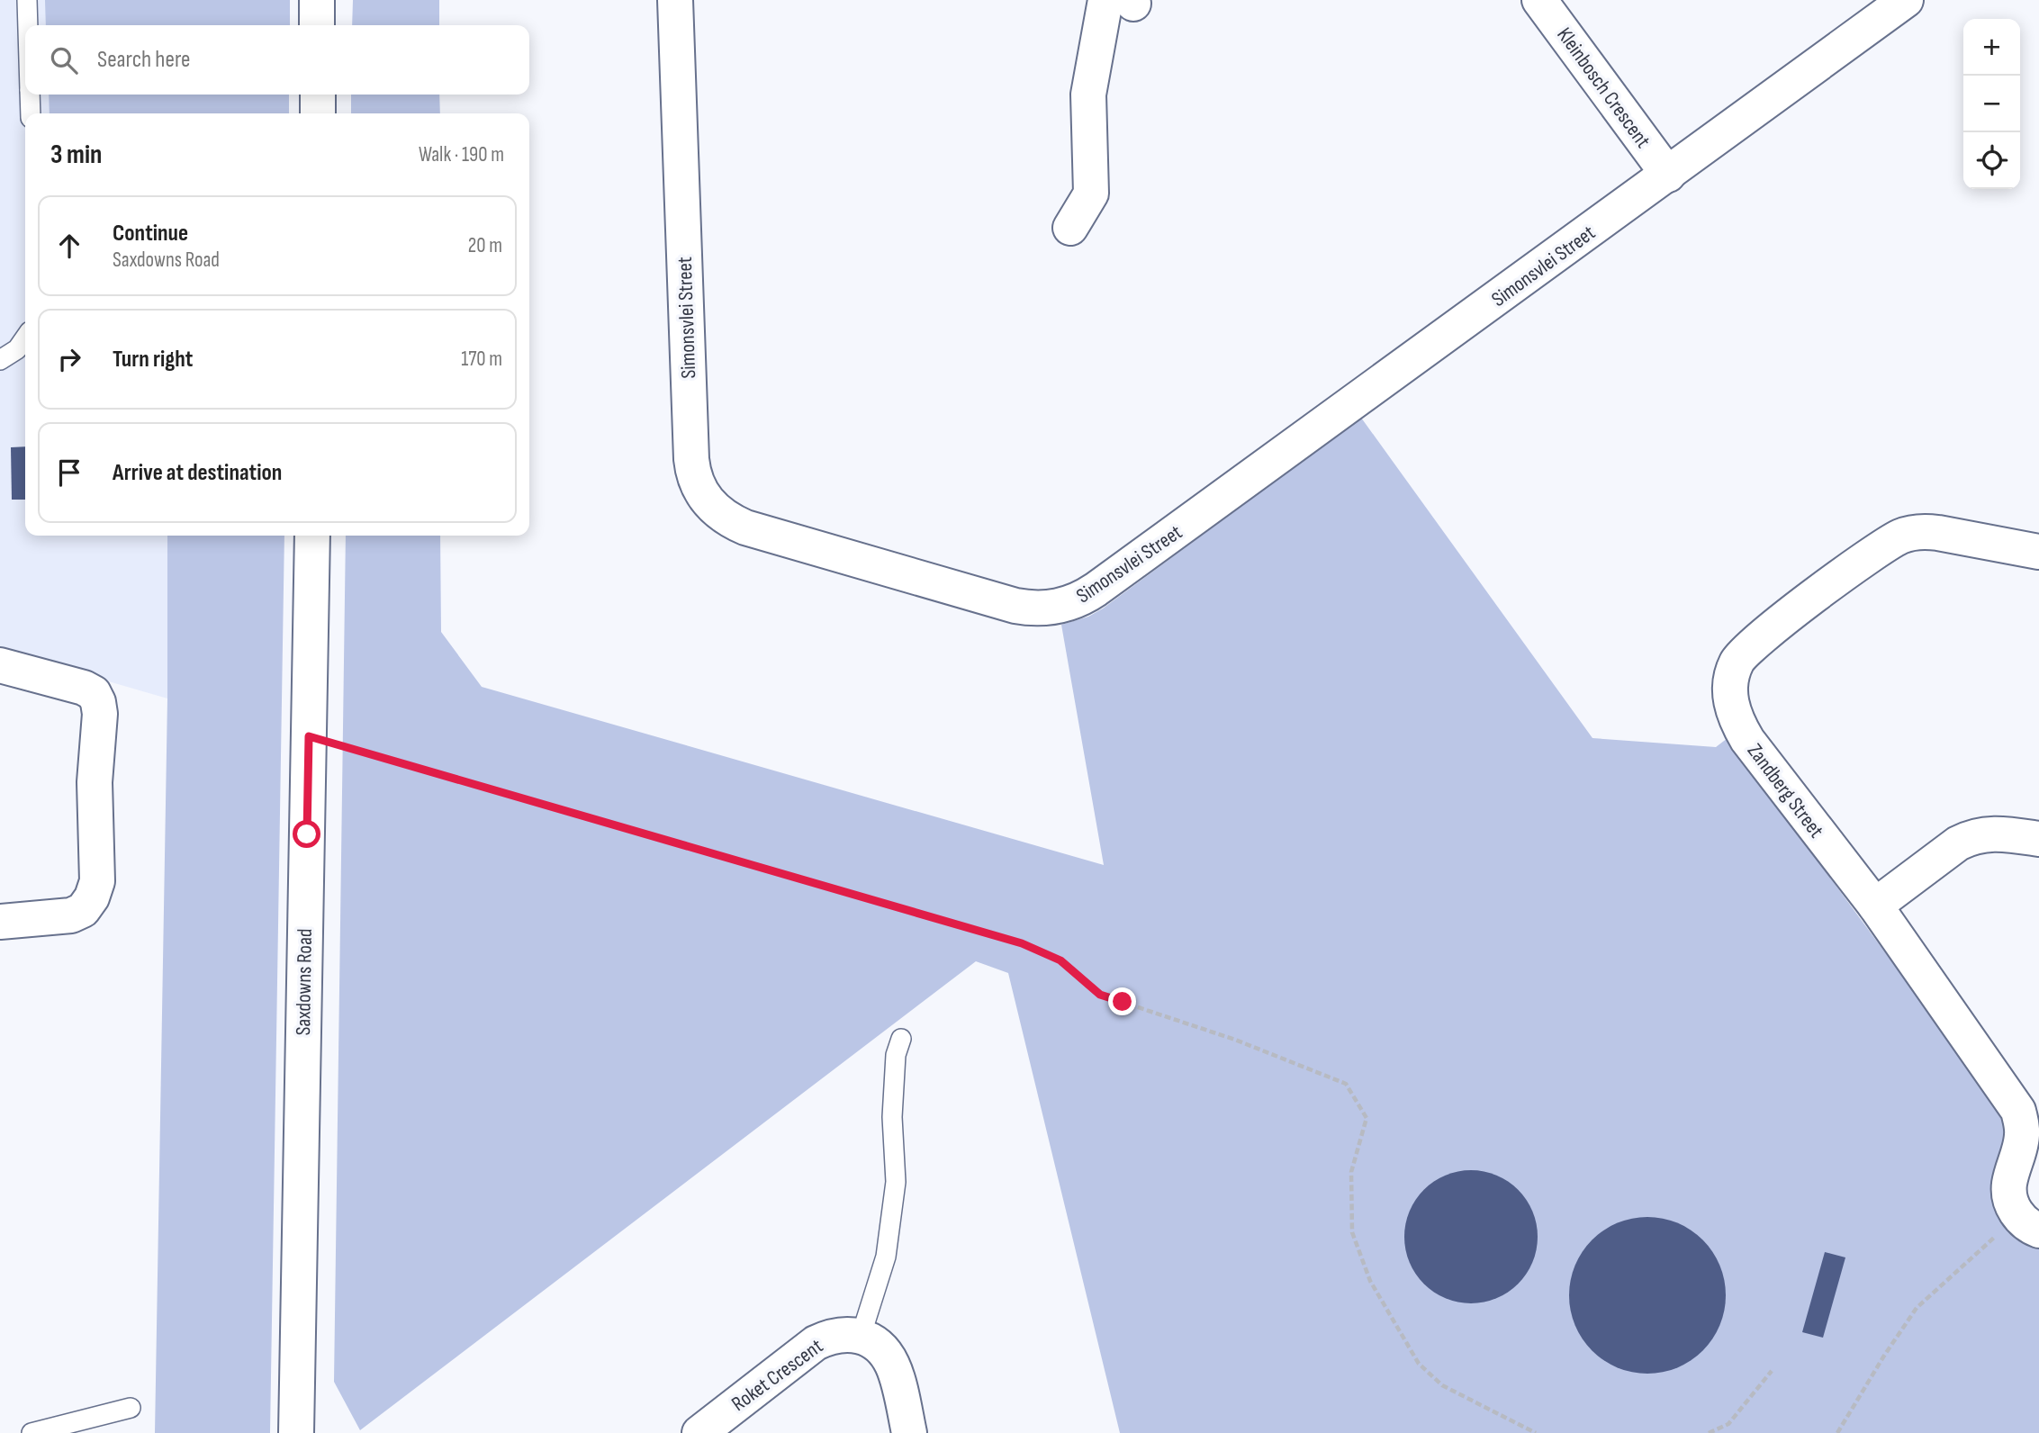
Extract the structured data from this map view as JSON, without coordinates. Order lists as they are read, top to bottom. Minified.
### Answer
{"streets":{"street":["Kleinbosch Crescent","Simonsvlei Street","Zandberg Street","Saxdowns Road","Roket Crescent"]},"crossings":[["Kleinbosch Crescent","Simonsvlei Street"]],"page":{"map_buttons":["+","−"],"search":"Search here","heading":["3 min","Walk · 190 m"],"list":[["Continue","Saxdowns Road","20 m"],["Turn right","170 m"],"Arrive at destination"]}}
